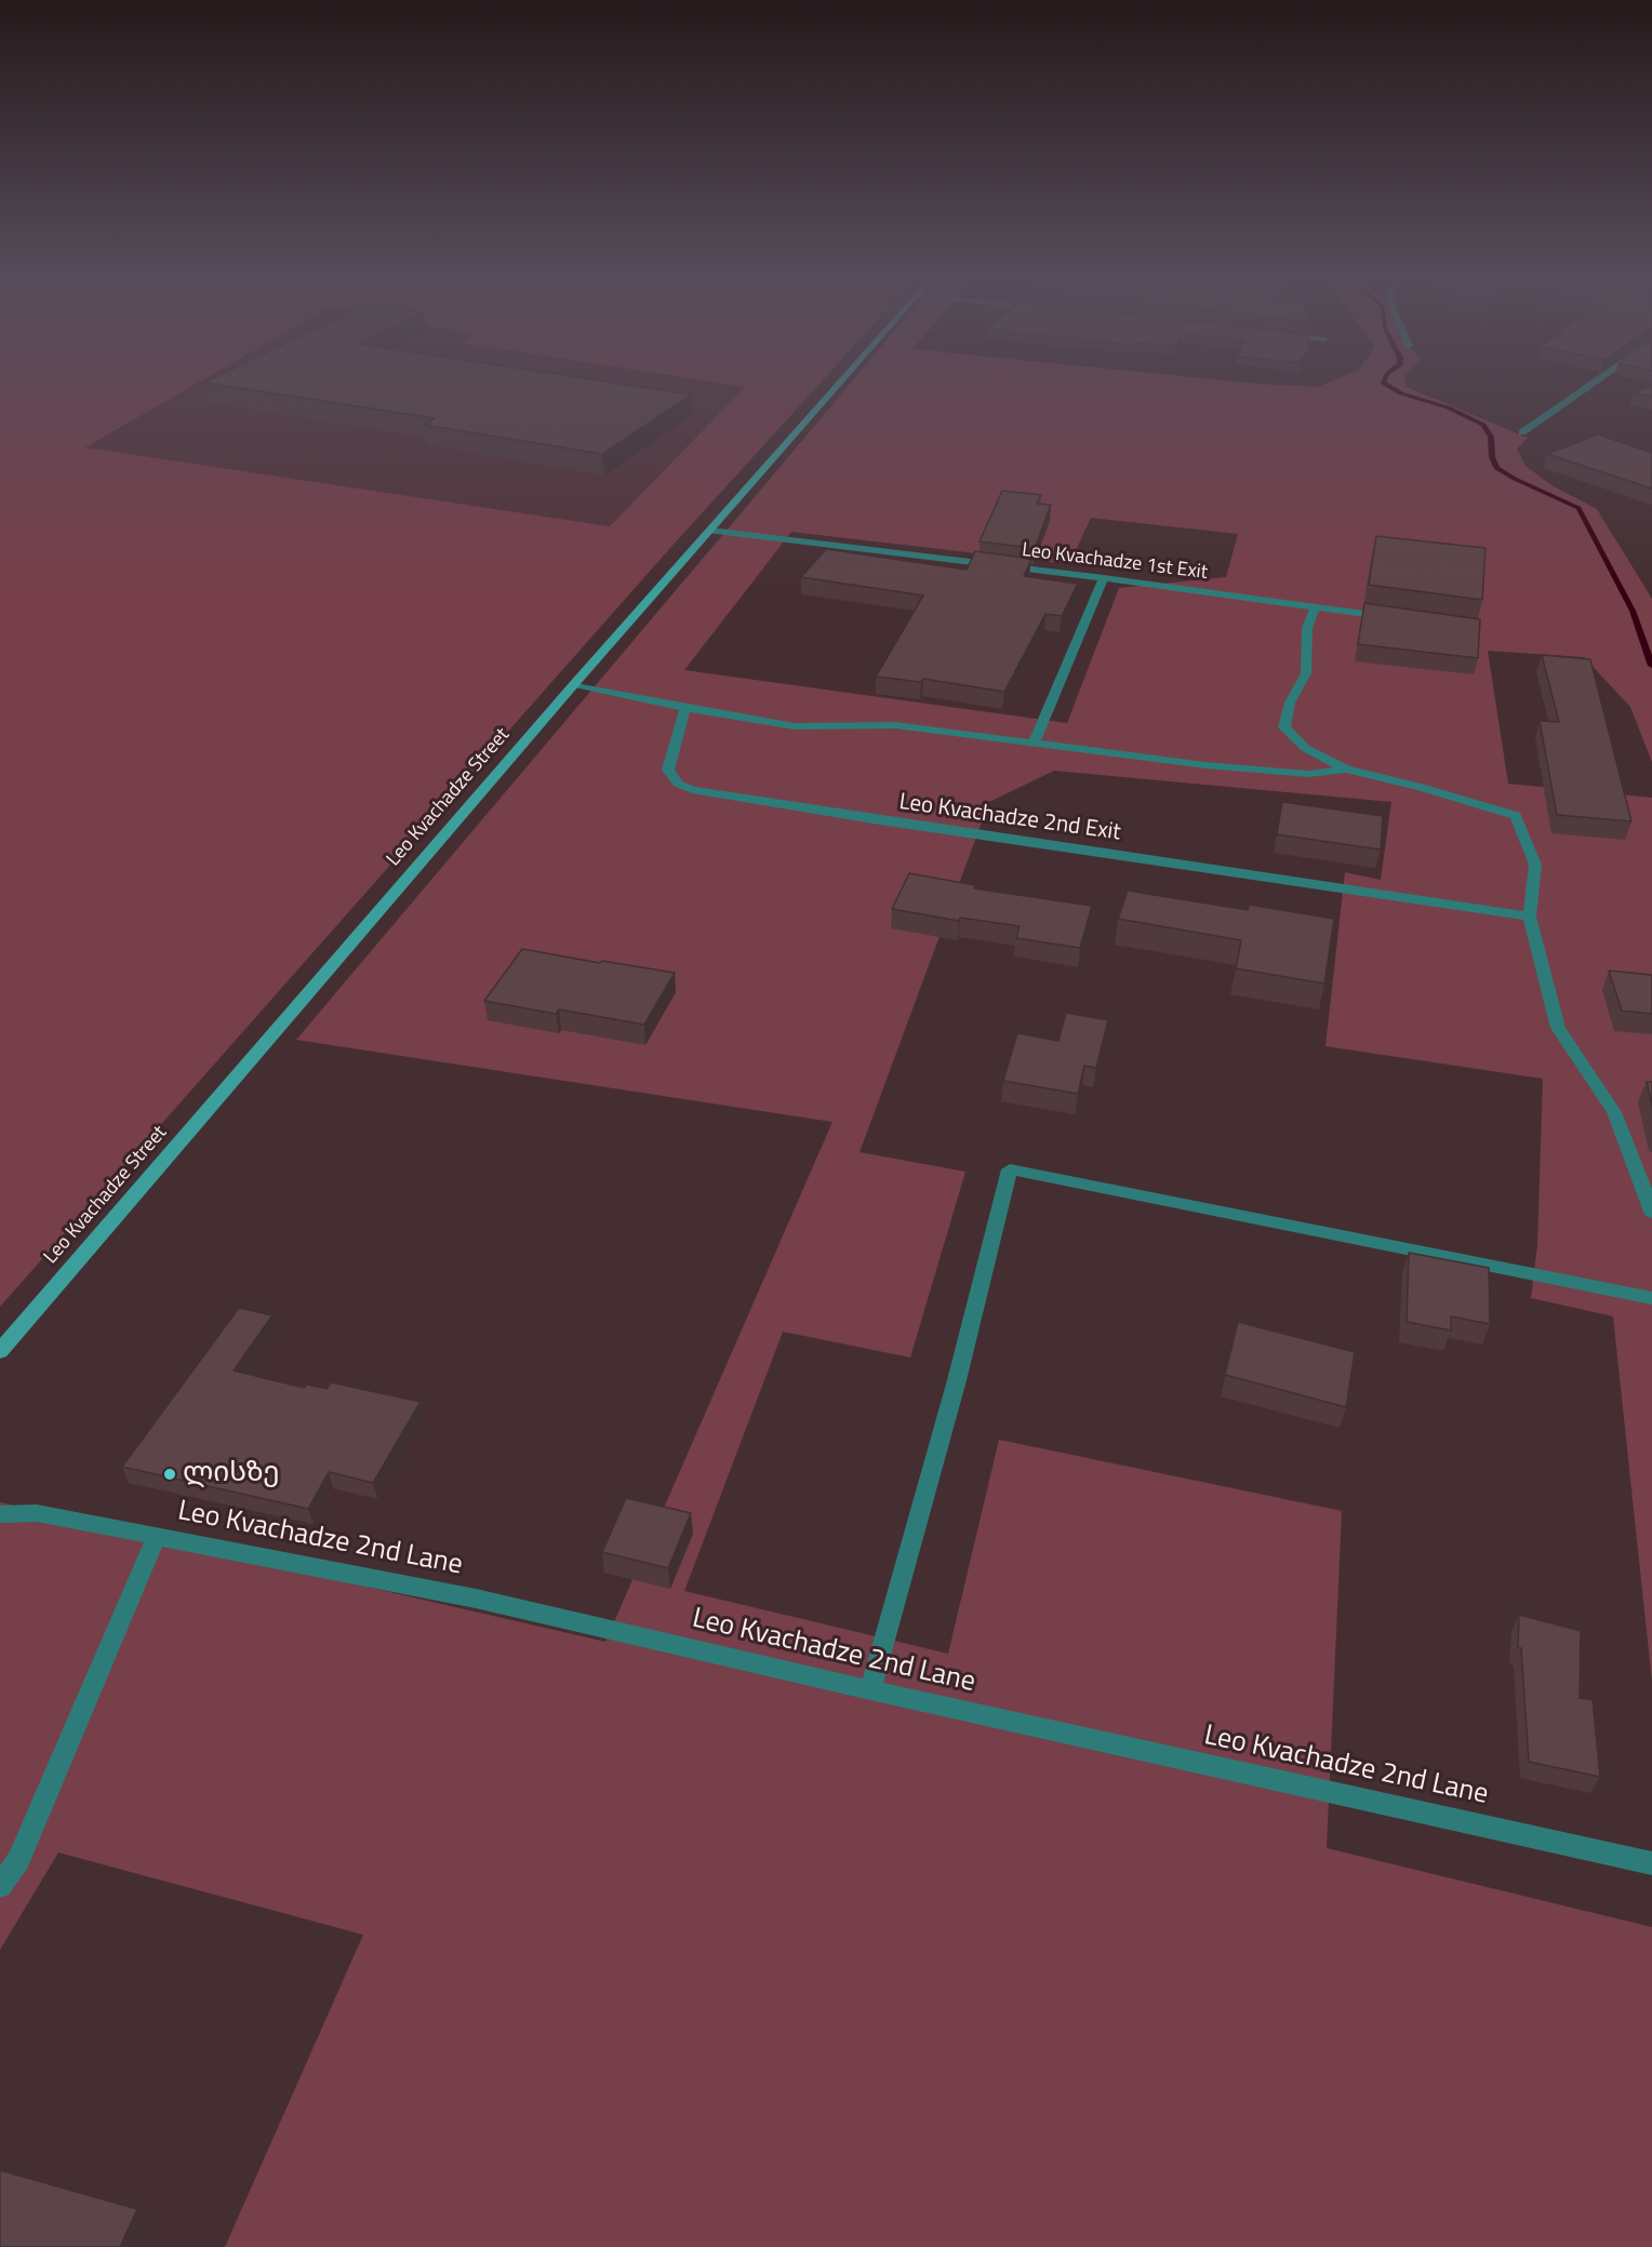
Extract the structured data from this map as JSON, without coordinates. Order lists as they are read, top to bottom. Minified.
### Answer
{"streets":{"main road":["Leo Kvachadze Street"],"street":["Leo Kvachadze 1st Exit","Leo Kvachadze 2nd Exit","Leo Kvachadze 2nd Lane"]},"crossings":[["Leo Kvachadze 1st Exit","Leo Kvachadze Street"]],"places":["ლისზე"]}
